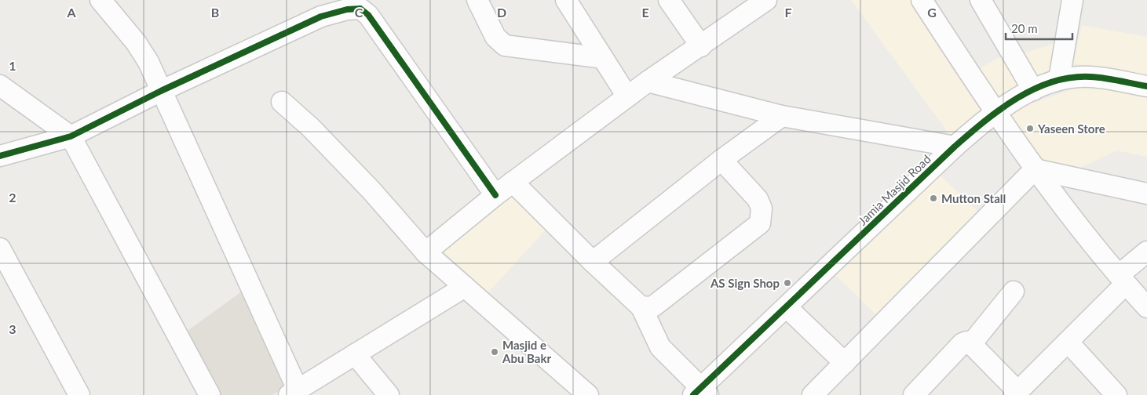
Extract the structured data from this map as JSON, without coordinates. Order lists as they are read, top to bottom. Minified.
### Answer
{"streets":{"street":["Jamia Masjid Road"]},"places":["Yaseen Store","Mutton Stall","AS Sign Shop","Masjid e Abu Bakr"],"scale_bar":"20 m","grid":{"columns":["A","B","C","D","E","F","G"],"rows":["1","2","3"]}}
